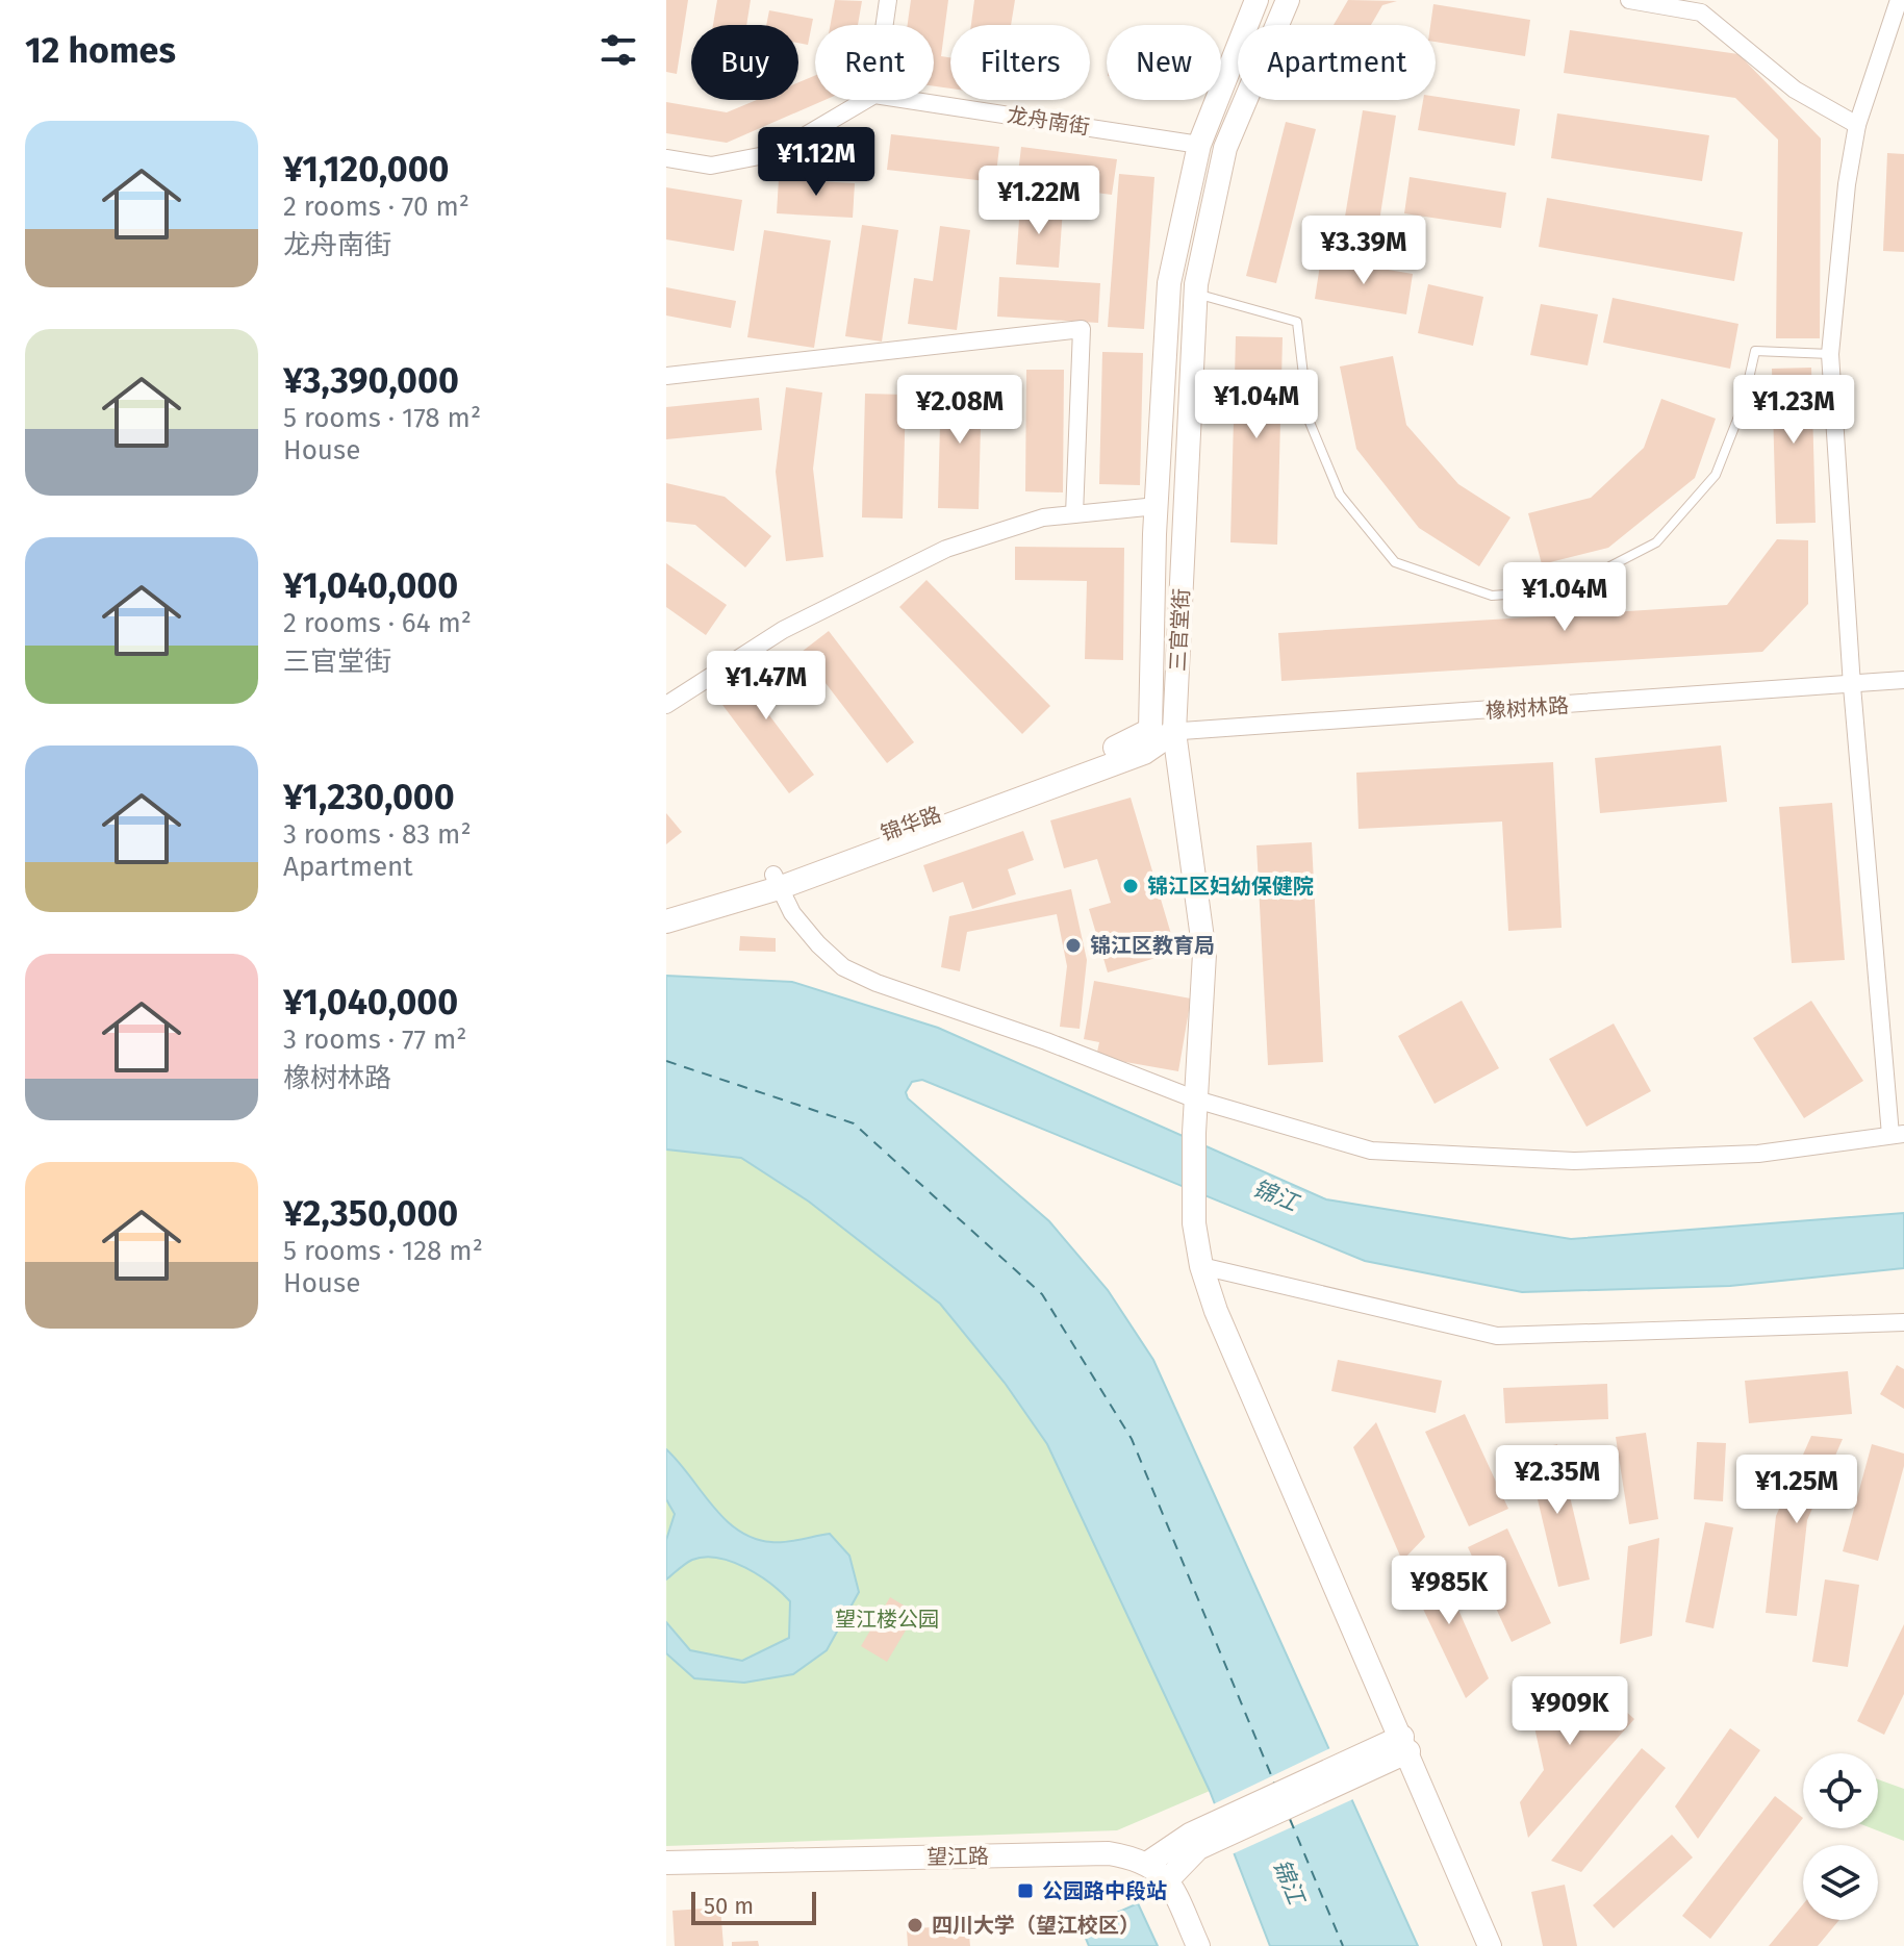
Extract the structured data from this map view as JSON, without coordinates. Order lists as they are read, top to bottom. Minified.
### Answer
{"streets":{"main road":["三官堂街","锦华路","望江路"],"street":["龙舟南街","橡树林路"]},"crossings":[["龙舟南街","三官堂街"],["三官堂街","橡树林路"],["三官堂街","锦华路"],["橡树林路","锦华路"]],"water":["锦江"],"parks":["望江楼公园"],"places":{"other":["锦江区妇幼保健院","锦江区教育局","四川大学（望江校区）"],"transit":["公园路中段站"]},"scale_bar":"50 m","page":{"heading":"12 homes","chip":["Buy","Rent","Filters","New","Apartment"],"list":[{"name":"¥1,120,000","note":"2 rooms · 70 m² · 龙舟南街"},{"name":"¥3,390,000","note":"5 rooms · 178 m² · House"},{"name":"¥1,040,000","note":"2 rooms · 64 m² · 三官堂街"},{"name":"¥1,230,000","note":"3 rooms · 83 m² · Apartment"},{"name":"¥1,040,000","note":"3 rooms · 77 m² · 橡树林路"},{"name":"¥2,350,000","note":"5 rooms · 128 m² · House"}],"price":["¥1.12M","¥1.22M","¥3.39M","¥1.04M","¥2.08M","¥1.23M","¥1.04M","¥1.47M","¥2.35M","¥1.25M","¥985K","¥909K"],"scale":"50 m"}}
